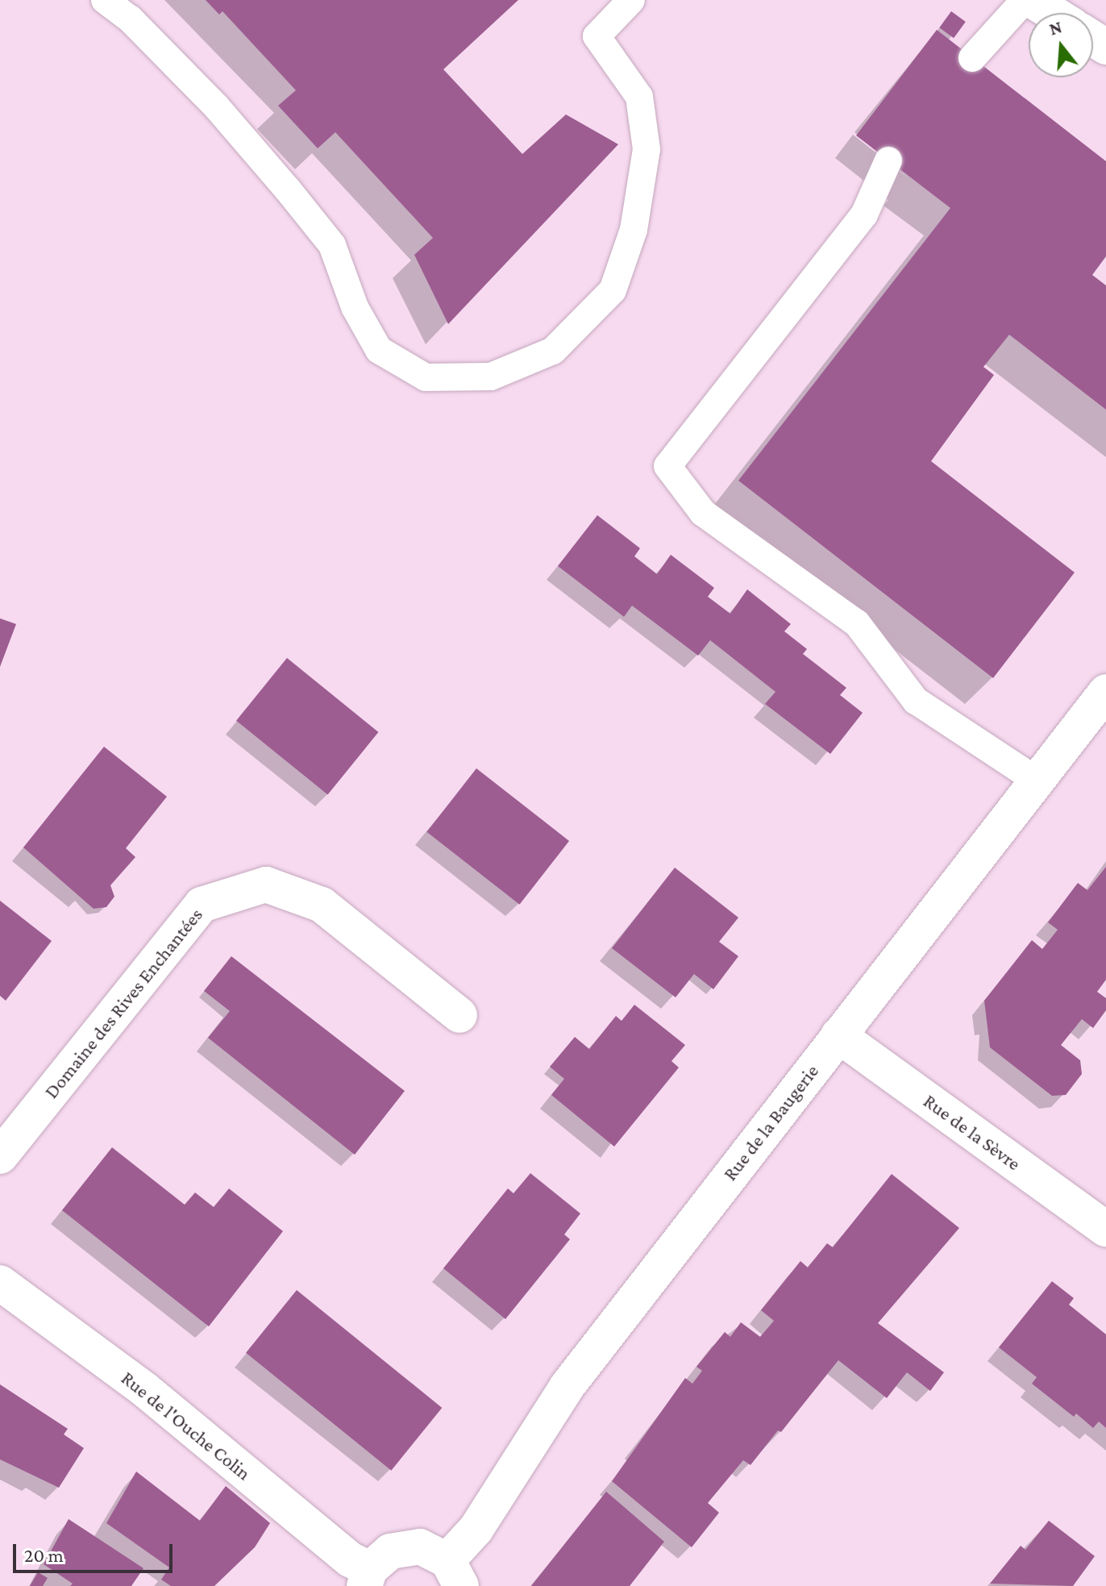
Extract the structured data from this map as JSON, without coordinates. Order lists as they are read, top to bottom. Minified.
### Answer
{"streets":{"street":["Domaine des Rives Enchantées","Rue de la Baugerie","Rue de la Sèvre","Rue de l'Ouche Colin"]},"crossings":[["Rue de la Baugerie","Rue de la Sèvre"]],"scale_bar":"20 m","north":"top"}
